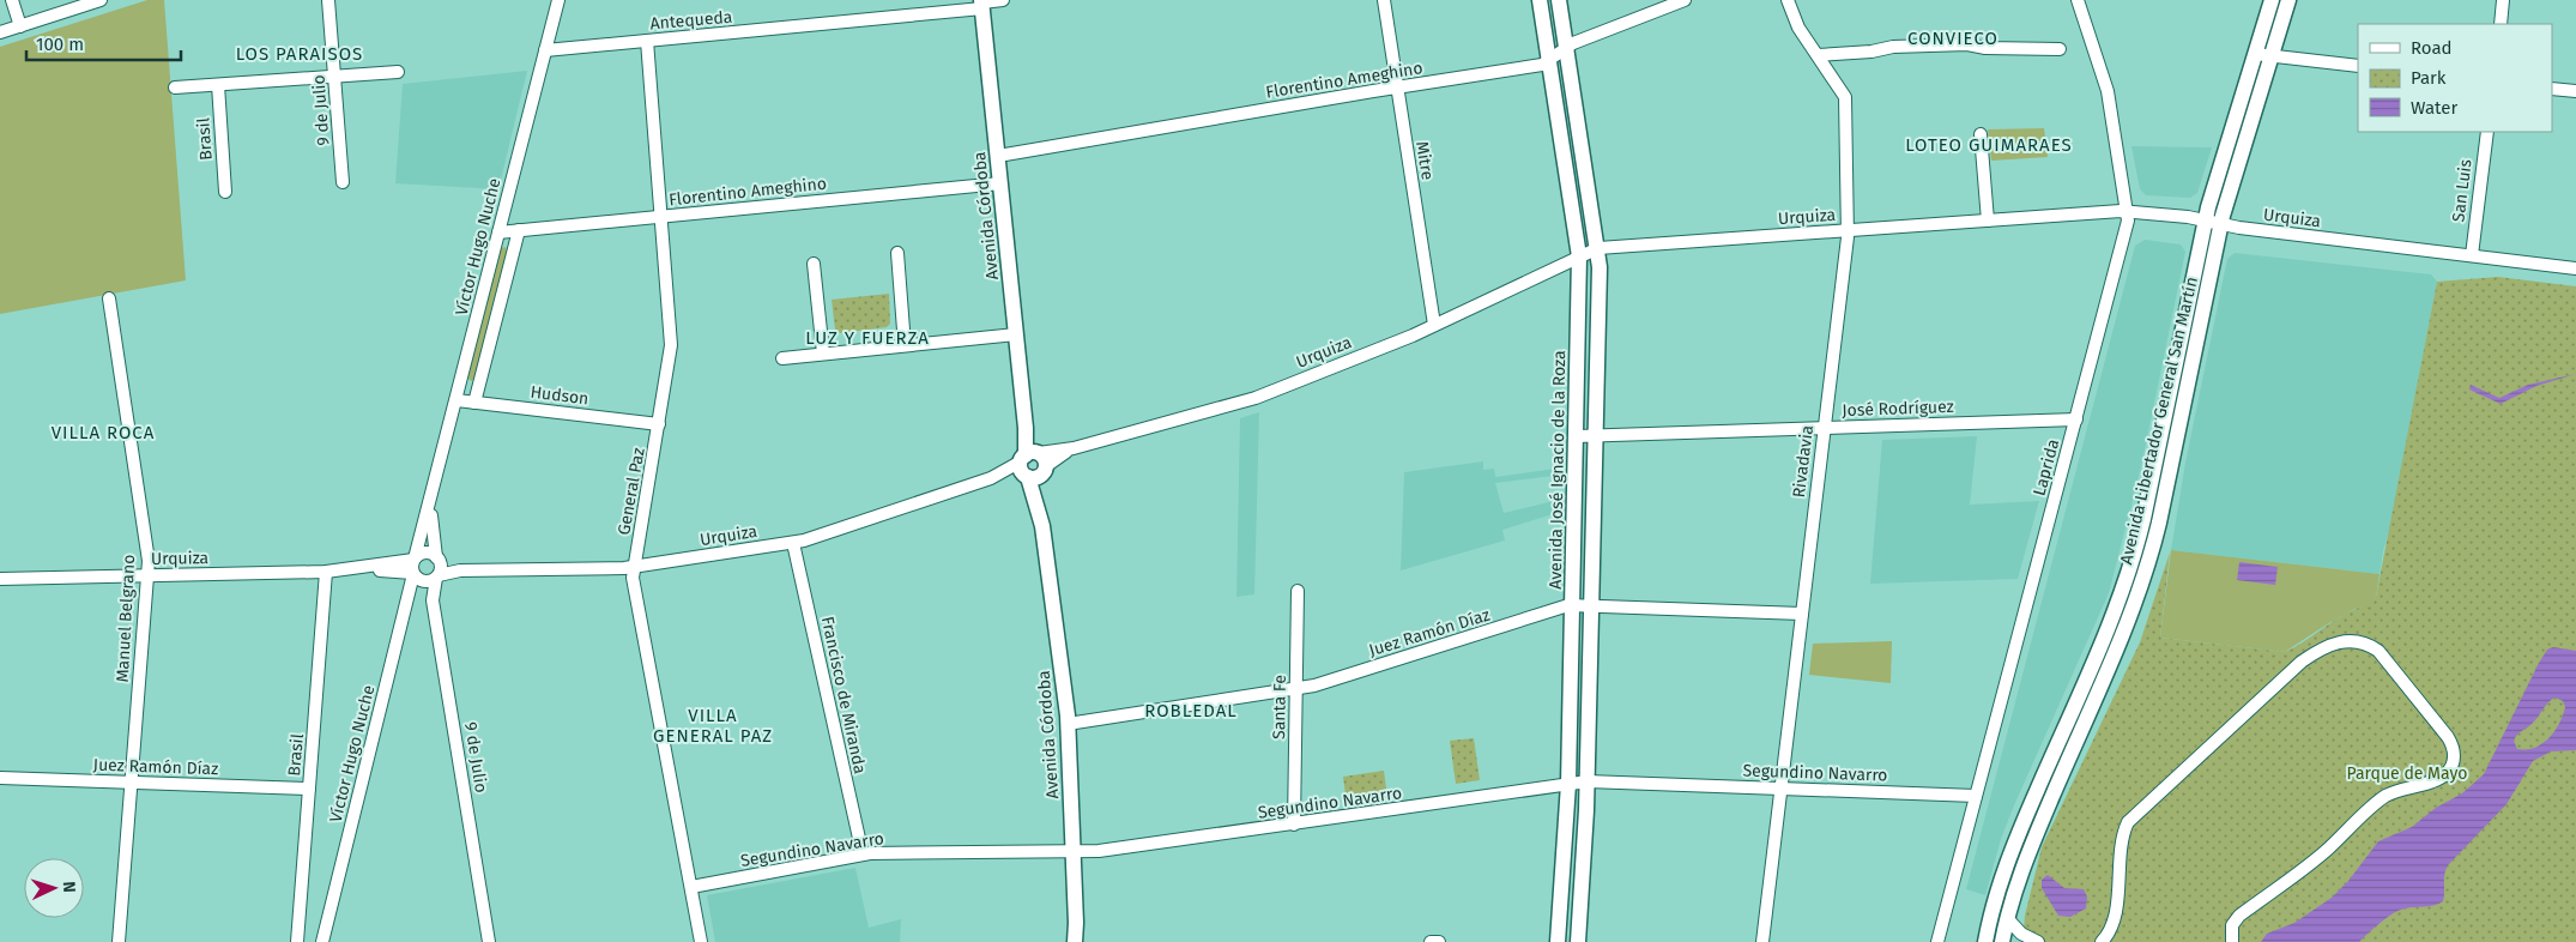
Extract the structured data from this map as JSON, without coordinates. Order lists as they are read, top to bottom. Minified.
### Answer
{"streets":{"main road":["Avenida Córdoba","Avenida Libertador General San Martín","Avenida José Ignacio de la Roza"],"street":["Antequeda","Florentino Ameghino","9 de Julio","Brasil","Mitre","San Luis","Urquiza","Víctor Hugo Nuche","Hudson","José Rodríguez","Rivadavia","Laprida","General Paz","Manuel Belgrano","Juez Ramón Díaz","Francisco de Miranda","Santa Fe","Segundino Navarro"]},"crossings":[["Antequeda","Avenida Córdoba"],["Antequeda","Víctor Hugo Nuche"],["Antequeda","General Paz"],["Florentino Ameghino","Mitre"],["Florentino Ameghino","Avenida Córdoba"],["Florentino Ameghino","Víctor Hugo Nuche"],["Florentino Ameghino","Avenida José Ignacio de la Roza"],["Florentino Ameghino","General Paz"],["9 de Julio","Urquiza"],["9 de Julio","Víctor Hugo Nuche"],["Brasil","Urquiza"],["Brasil","Juez Ramón Díaz"],["Mitre","Urquiza"],["San Luis","Urquiza"],["Avenida Córdoba","Urquiza"],["Avenida Córdoba","Juez Ramón Díaz"],["Avenida Córdoba","Segundino Navarro"],["Urquiza","Víctor Hugo Nuche"],["Urquiza","Avenida Libertador General San Martín"],["Urquiza","Rivadavia"],["Urquiza","Laprida"],["Urquiza","Avenida José Ignacio de la Roza"],["Urquiza","General Paz"],["Urquiza","Manuel Belgrano"],["Urquiza","Francisco de Miranda"],["Víctor Hugo Nuche","Hudson"],["Hudson","General Paz"],["José Rodríguez","Rivadavia"],["José Rodríguez","Laprida"],["José Rodríguez","Avenida José Ignacio de la Roza"],["Rivadavia","Juez Ramón Díaz"],["Rivadavia","Segundino Navarro"],["Laprida","Segundino Navarro"],["Avenida José Ignacio de la Roza","Juez Ramón Díaz"],["Avenida José Ignacio de la Roza","Segundino Navarro"],["General Paz","Segundino Navarro"],["Manuel Belgrano","Juez Ramón Díaz"],["Juez Ramón Díaz","Santa Fe"],["Francisco de Miranda","Segundino Navarro"],["Santa Fe","Segundino Navarro"]],"districts":["CONVIECO","LOS PARAISOS","LOTEO GUIMARAES","LUZ Y FUERZA","VILLA ROCA","ROBLEDAL","VILLA GENERAL PAZ"],"parks":["Parque de Mayo"],"legend":["Road","Park","Water"],"scale_bar":"100 m","north":"right"}
